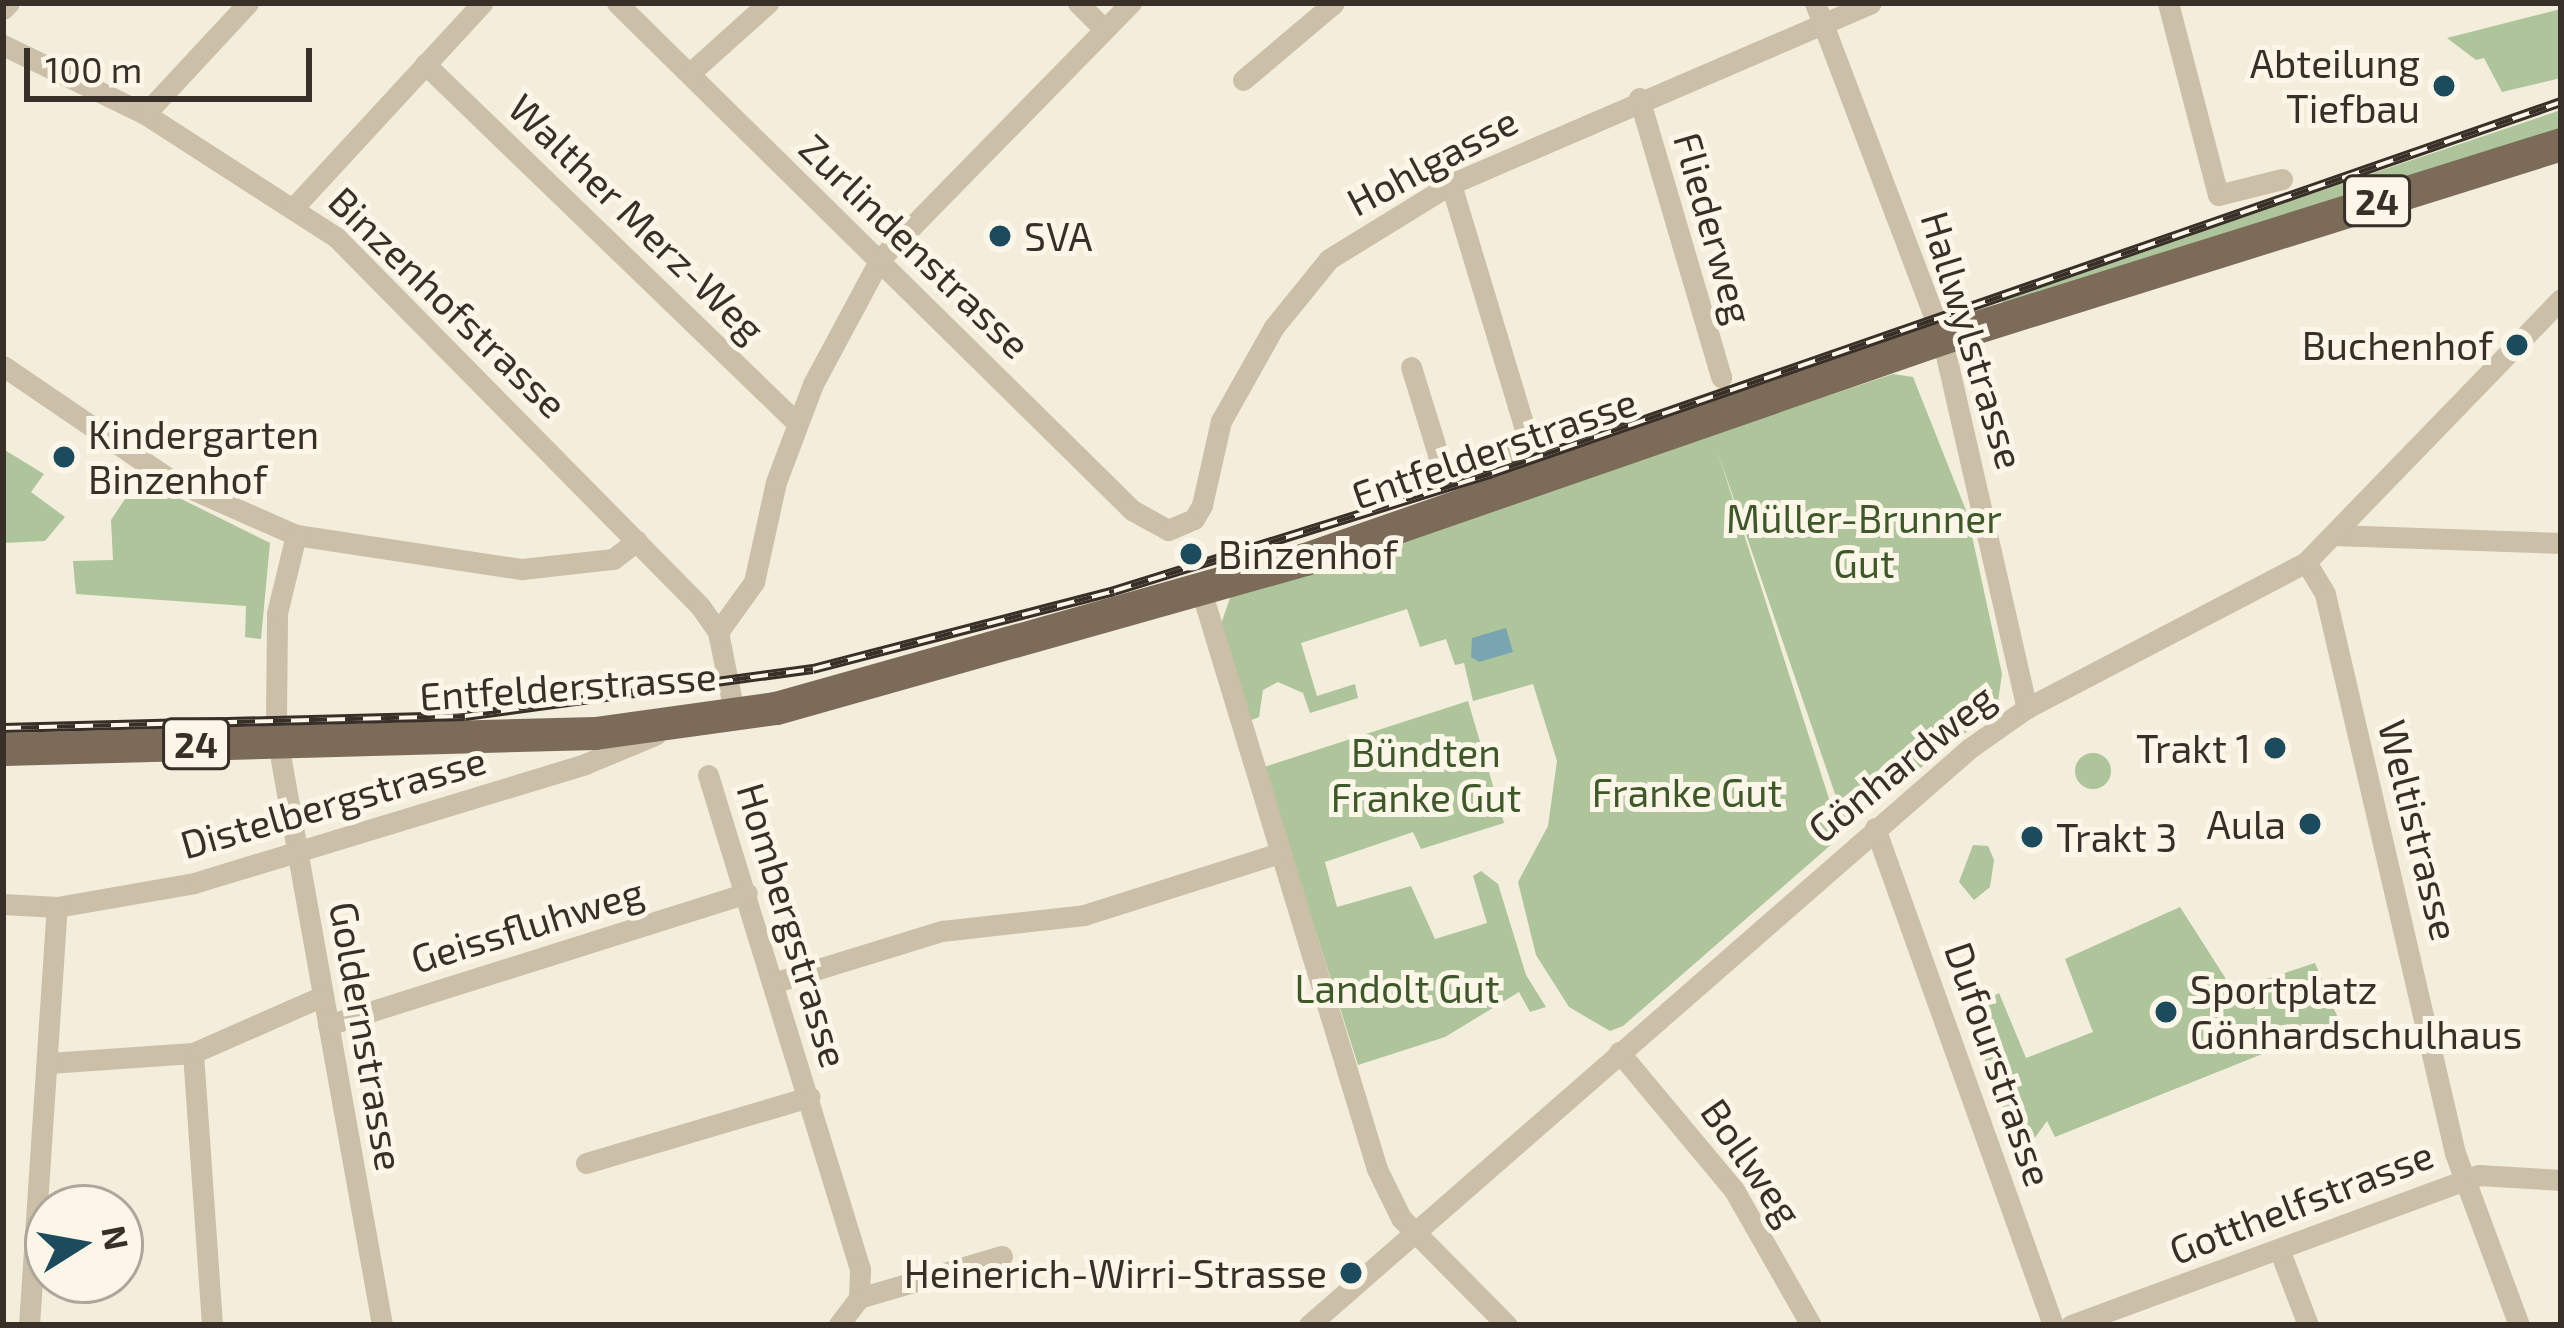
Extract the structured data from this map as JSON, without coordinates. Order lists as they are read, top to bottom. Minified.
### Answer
{"streets":{"main road":["24","Entfelderstrasse"],"street":["Hohlgasse","Walther Merz-Weg","Fliederweg","Zurlindenstrasse","Binzenhofstrasse","Hallwylstrasse","Gönhardweg","Distelbergstrasse","Weltistrasse","Geissfluhweg","Hombergstrasse","Goldernstrasse","Dufourstrasse","Bollweg","Gotthelfstrasse"]},"crossings":[["Hohlgasse","Fliederweg"],["Hohlgasse","Zurlindenstrasse"],["Hohlgasse","Hallwylstrasse"],["Hallwylstrasse","Entfelderstrasse"],["Hallwylstrasse","Gönhardweg"],["Entfelderstrasse","Distelbergstrasse"],["Gönhardweg","Weltistrasse"],["Gönhardweg","Dufourstrasse"],["Gönhardweg","Bollweg"],["Distelbergstrasse","Goldernstrasse"],["Weltistrasse","Gotthelfstrasse"],["Geissfluhweg","Hombergstrasse"],["Geissfluhweg","Goldernstrasse"]],"parks":["Müller-Brunner Gut","Bündten Franke Gut","Franke Gut","Landolt Gut"],"places":["Abteilung Tiefbau","SVA","Buchenhof","Kindergarten Binzenhof","Binzenhof","Trakt 1","Aula","Trakt 3","Sportplatz Gönhardschulhaus","Heinerich-Wirri-Strasse"],"scale_bar":"100 m","north":"right"}
